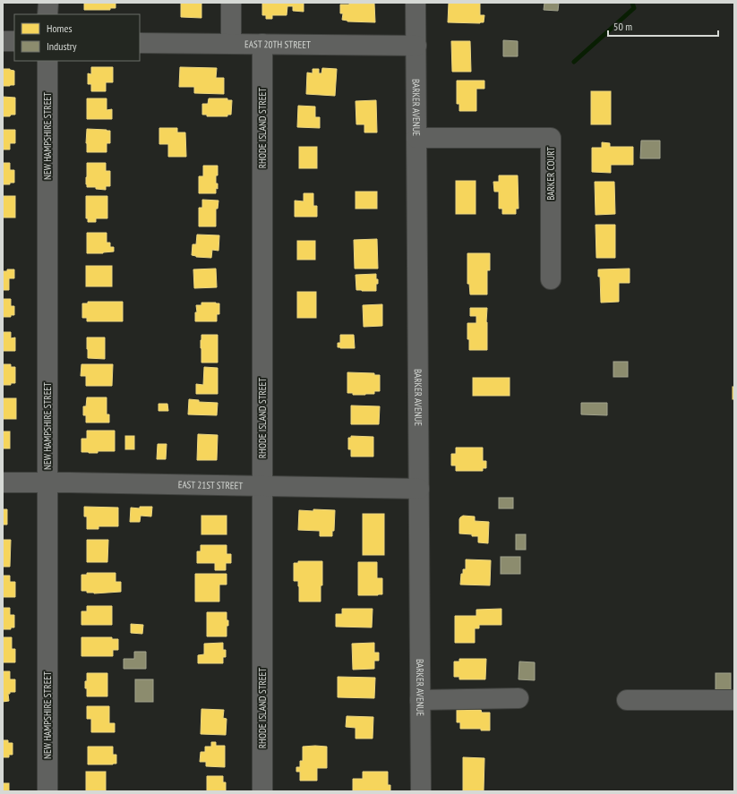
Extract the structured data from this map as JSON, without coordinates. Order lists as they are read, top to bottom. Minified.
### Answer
{"streets":{"street":["EAST 20TH STREET","BARKER AVENUE","RHODE ISLAND STREET","NEW HAMPSHIRE STREET","BARKER COURT","EAST 21ST STREET"]},"crossings":[["EAST 20TH STREET","BARKER AVENUE"],["EAST 20TH STREET","RHODE ISLAND STREET"],["BARKER AVENUE","BARKER COURT"],["BARKER AVENUE","EAST 21ST STREET"],["RHODE ISLAND STREET","EAST 21ST STREET"],["NEW HAMPSHIRE STREET","EAST 21ST STREET"]],"legend":["Homes","Industry"],"scale_bar":"50 m"}
